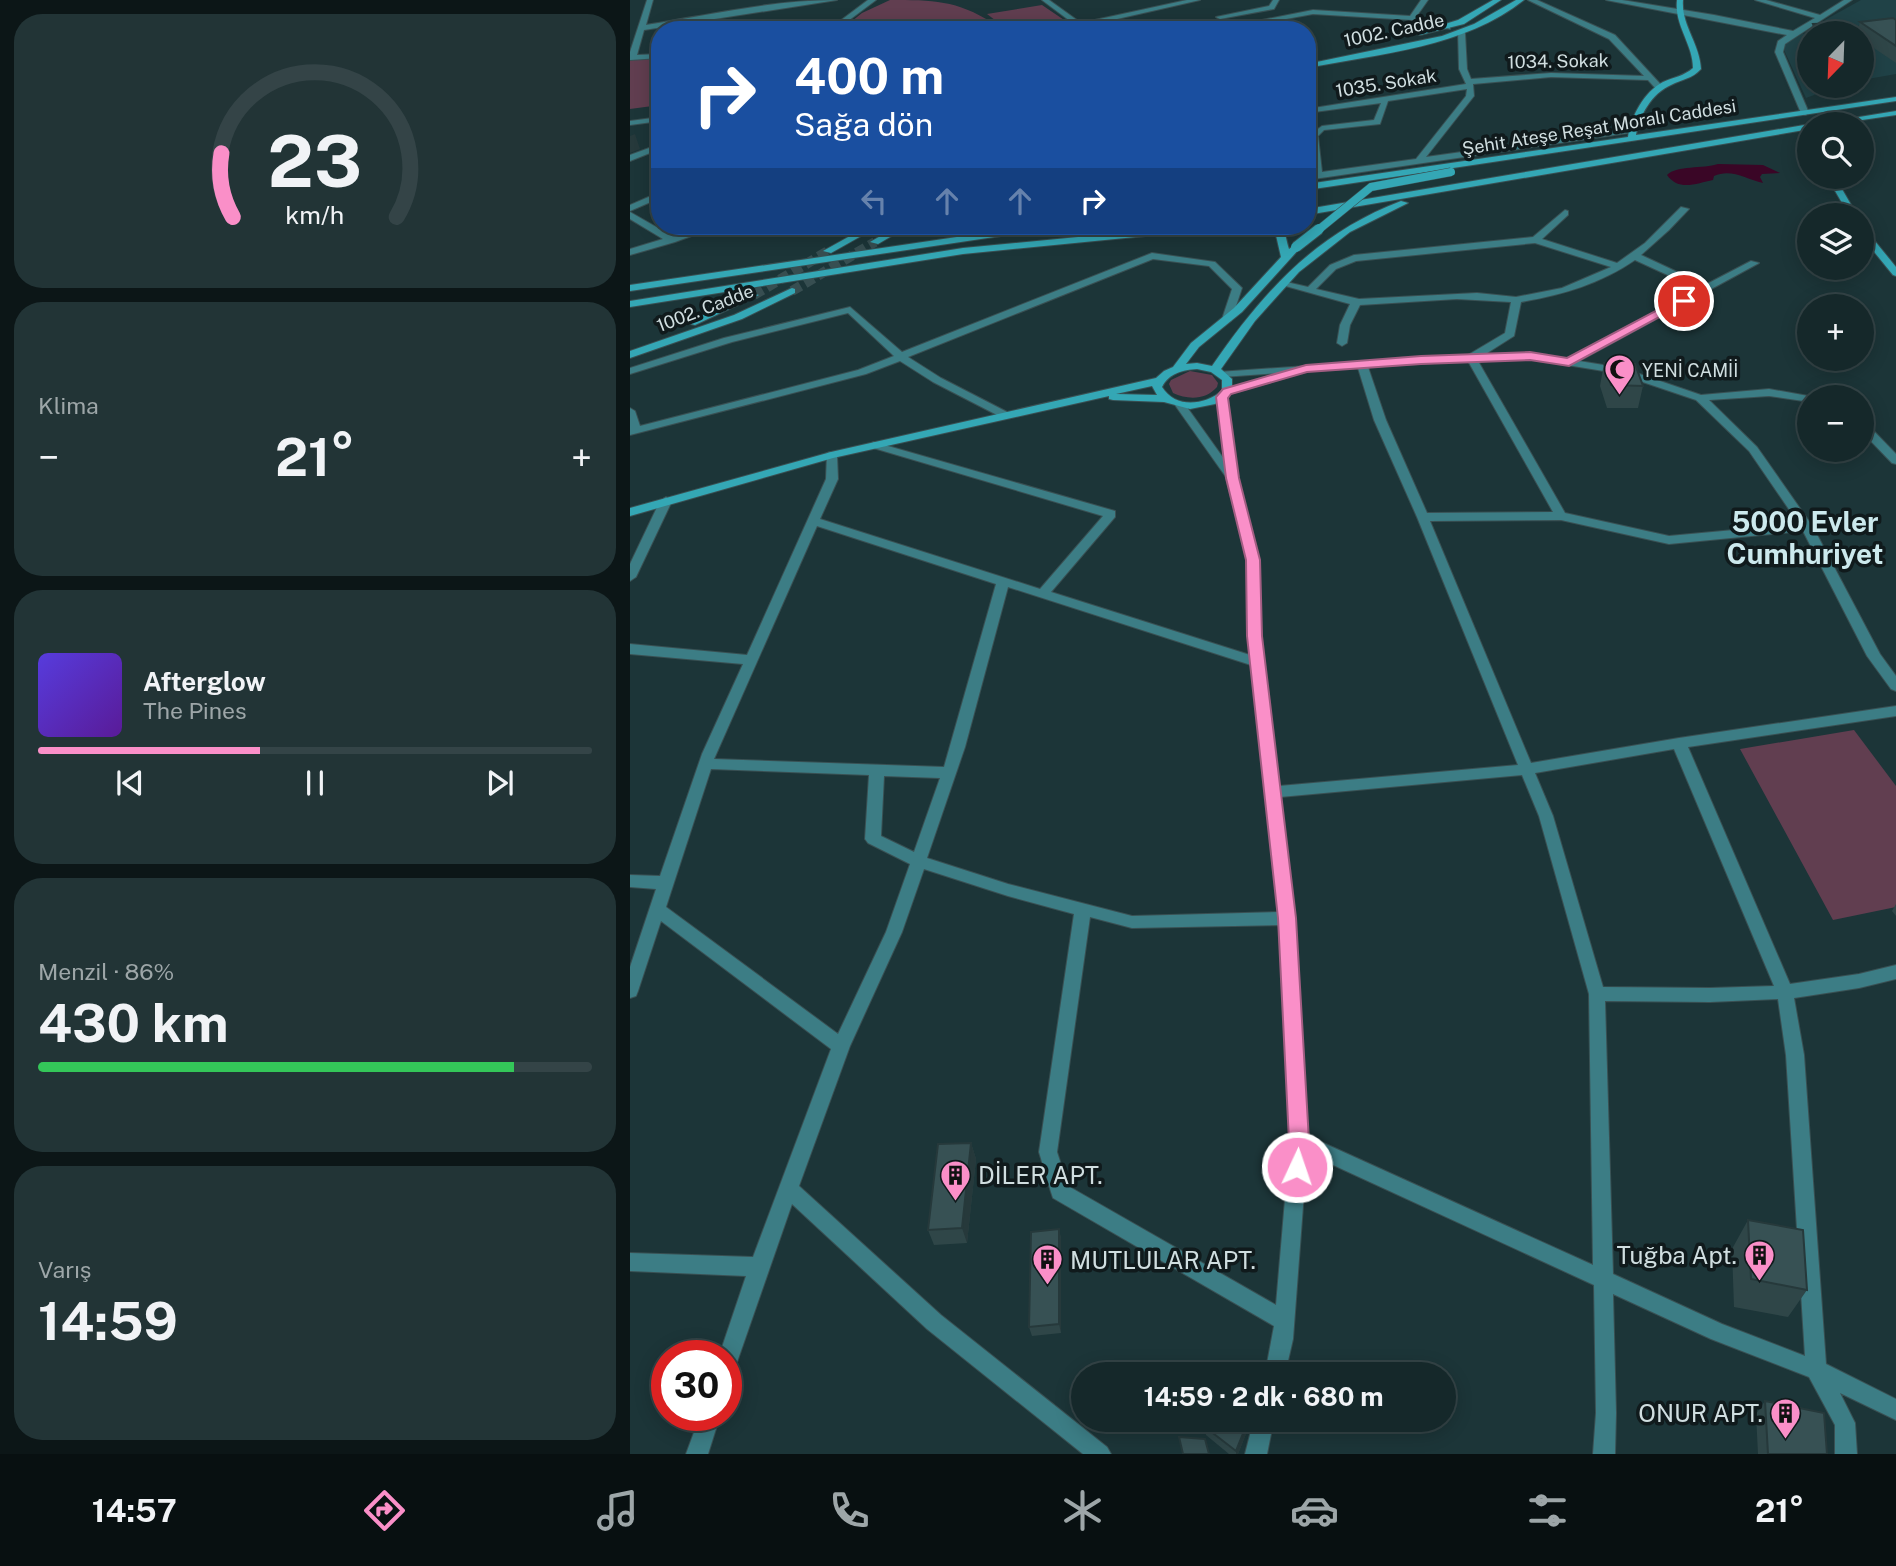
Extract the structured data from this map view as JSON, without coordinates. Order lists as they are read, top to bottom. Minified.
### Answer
{"streets":{"main road":["1002. Cadde","Şehit Ateşe Reşat Moralı Caddesi"],"street":["1034. Sokak","1035. Sokak"]},"crossings":[["1034. Sokak","1035. Sokak"]],"districts":["5000 Evler Cumhuriyet"],"places":{"mosque":["YENİ CAMİİ"],"building":["DİLER APT.","Tuğba Apt.","MUTLULAR APT.","ONUR APT."]},"north":"bottom left","page":{"map_buttons":["+","−"],"turn":["400 m","Sağa dön"],"tile":["Klima",["Menzil · 86%","430 km"],["Varış","14:59"]],"heat":["−","21°","+"],"song":["Afterglow","The Pines"],"limit":"30","trip":"14:59 · 2 dk · 680 m","tabs":["14:57","21°"],"gauge":["23","km/h"]}}
